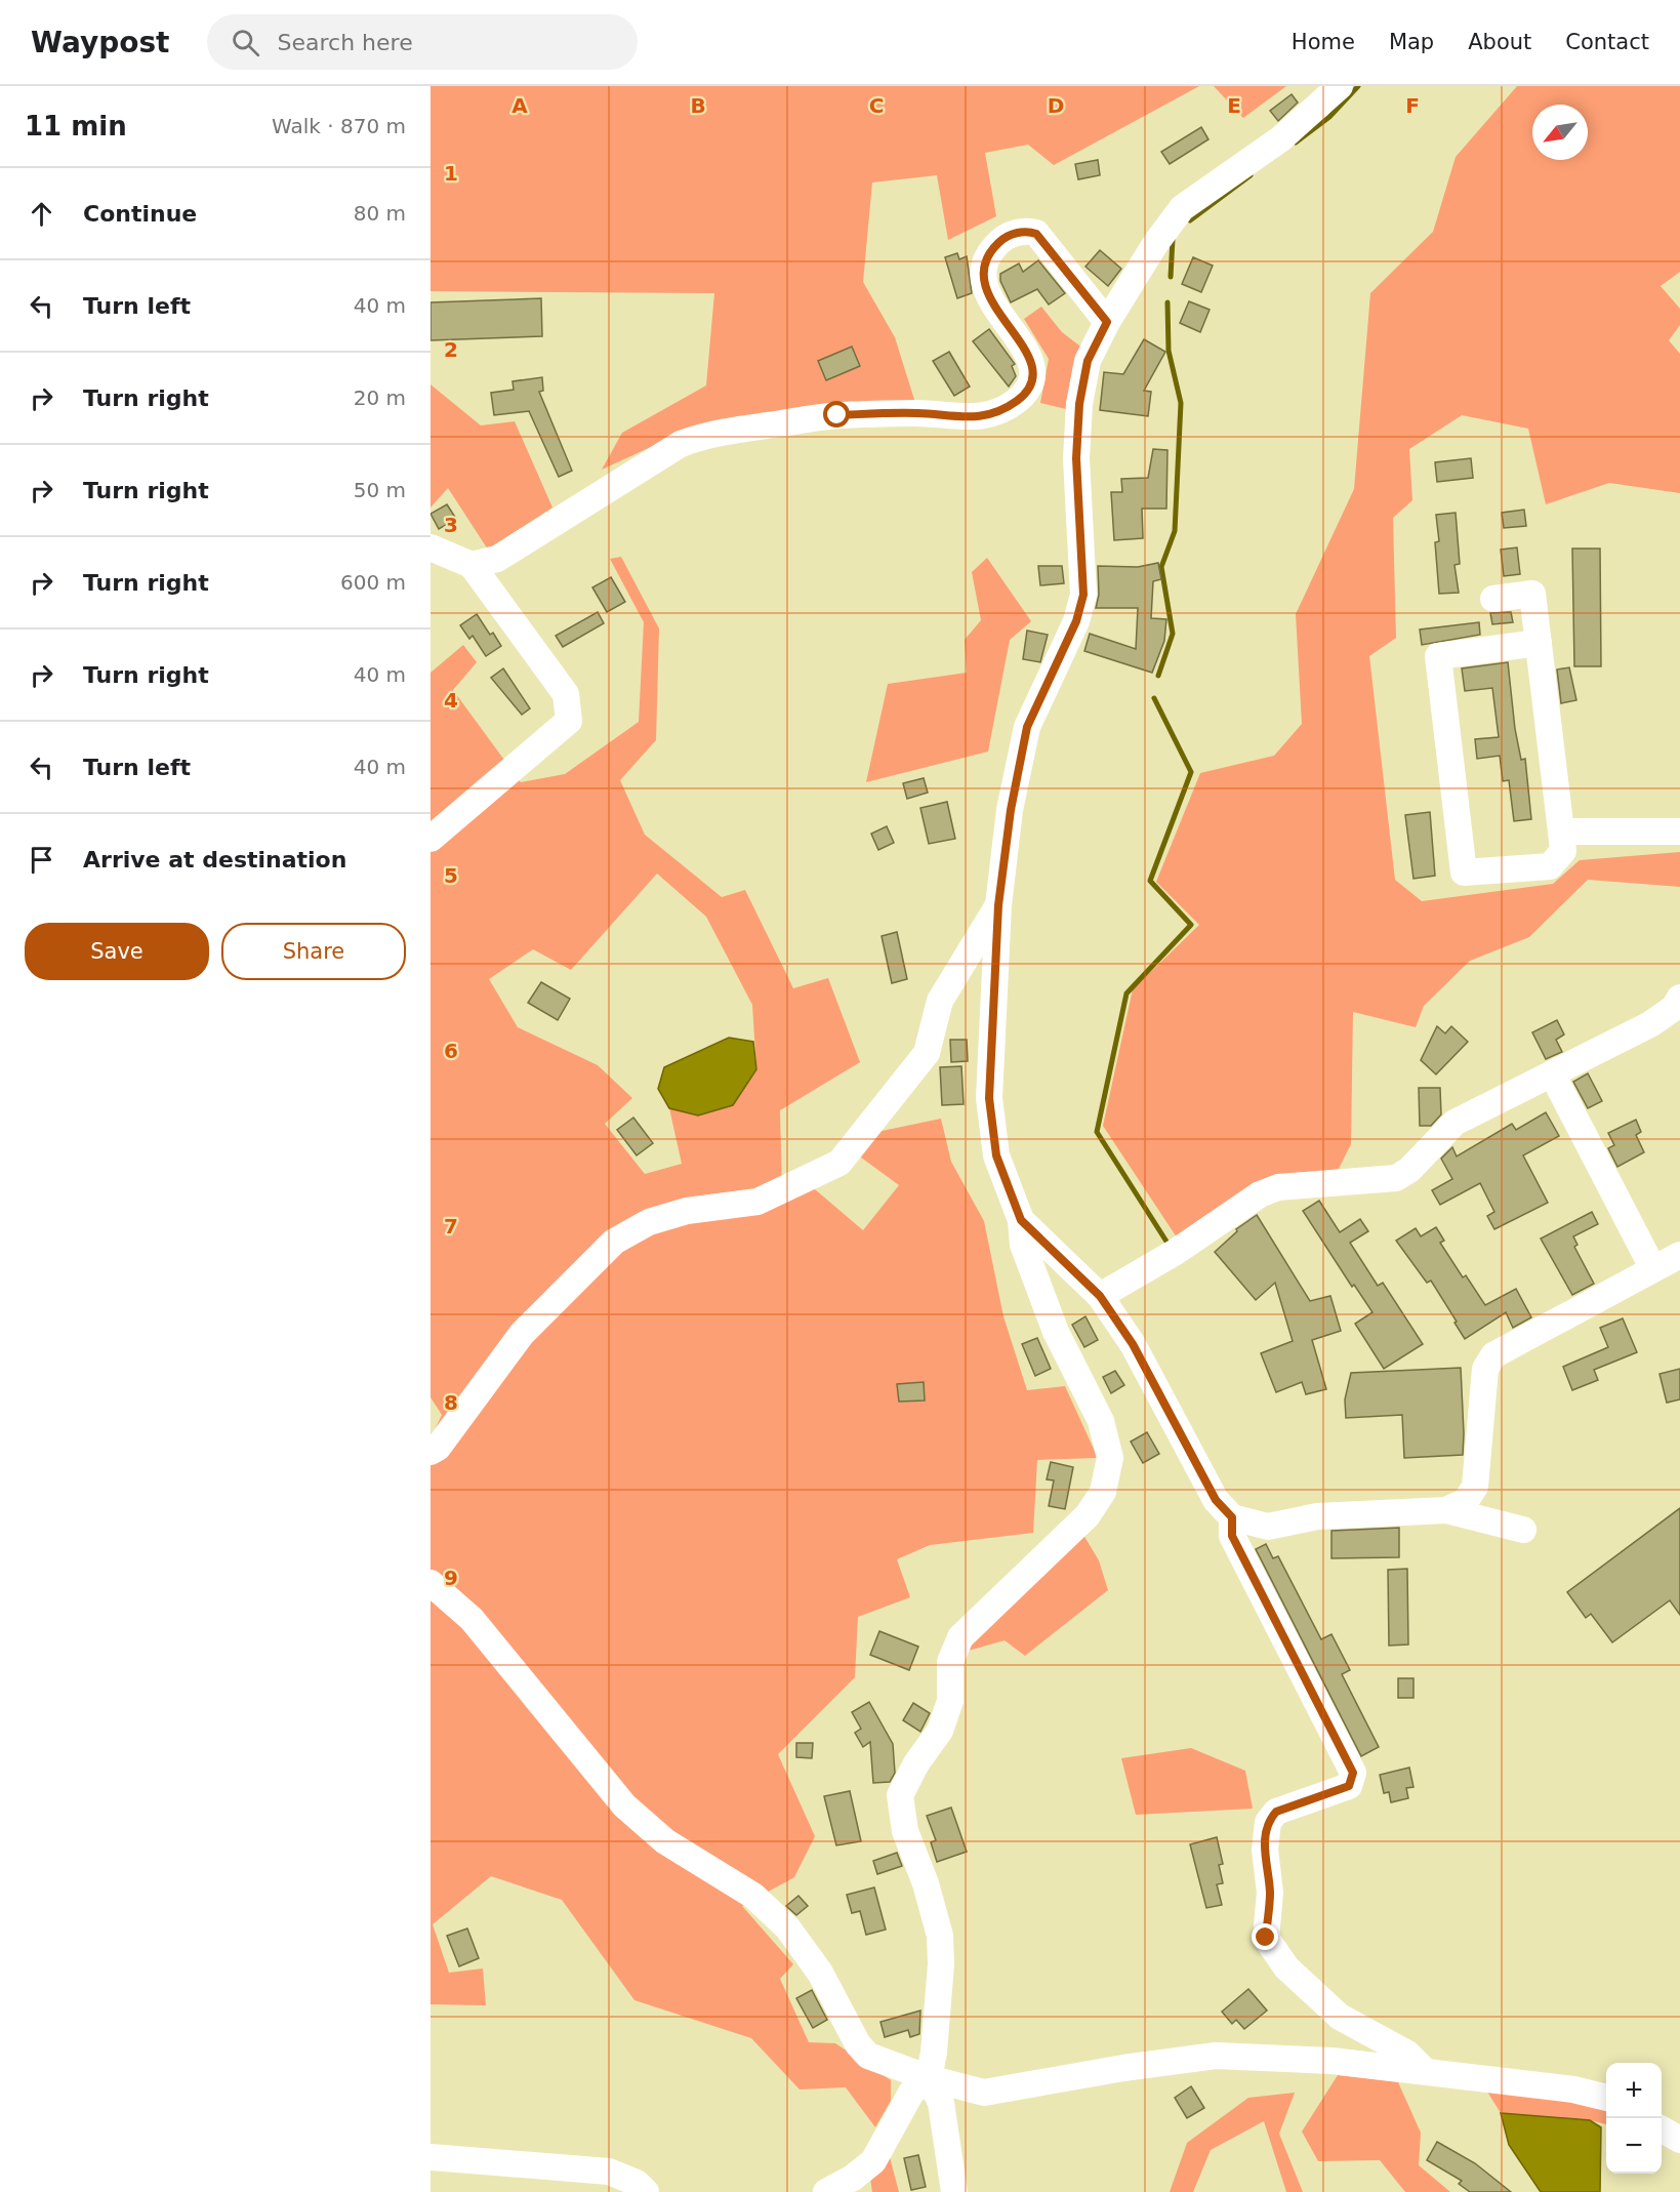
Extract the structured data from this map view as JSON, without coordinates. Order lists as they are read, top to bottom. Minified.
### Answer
{"north":"bottom left","page":{"header":"Waypost","search":"Search here","nav":["Home","Map","About","Contact"],"heading":["11 min","Walk · 870 m"],"list":[["Continue","80 m"],["Turn left","40 m"],["Turn right","20 m"],["Turn right","50 m"],["Turn right","600 m"],["Turn right","40 m"],["Turn left","40 m"],"Arrive at destination"],"buttons":["Save","Share"],"map_buttons":["+","−"]},"grid":{"columns":["A","B","C","D","E","F"],"rows":["1","2","3","4","5","6","7","8","9"]}}
